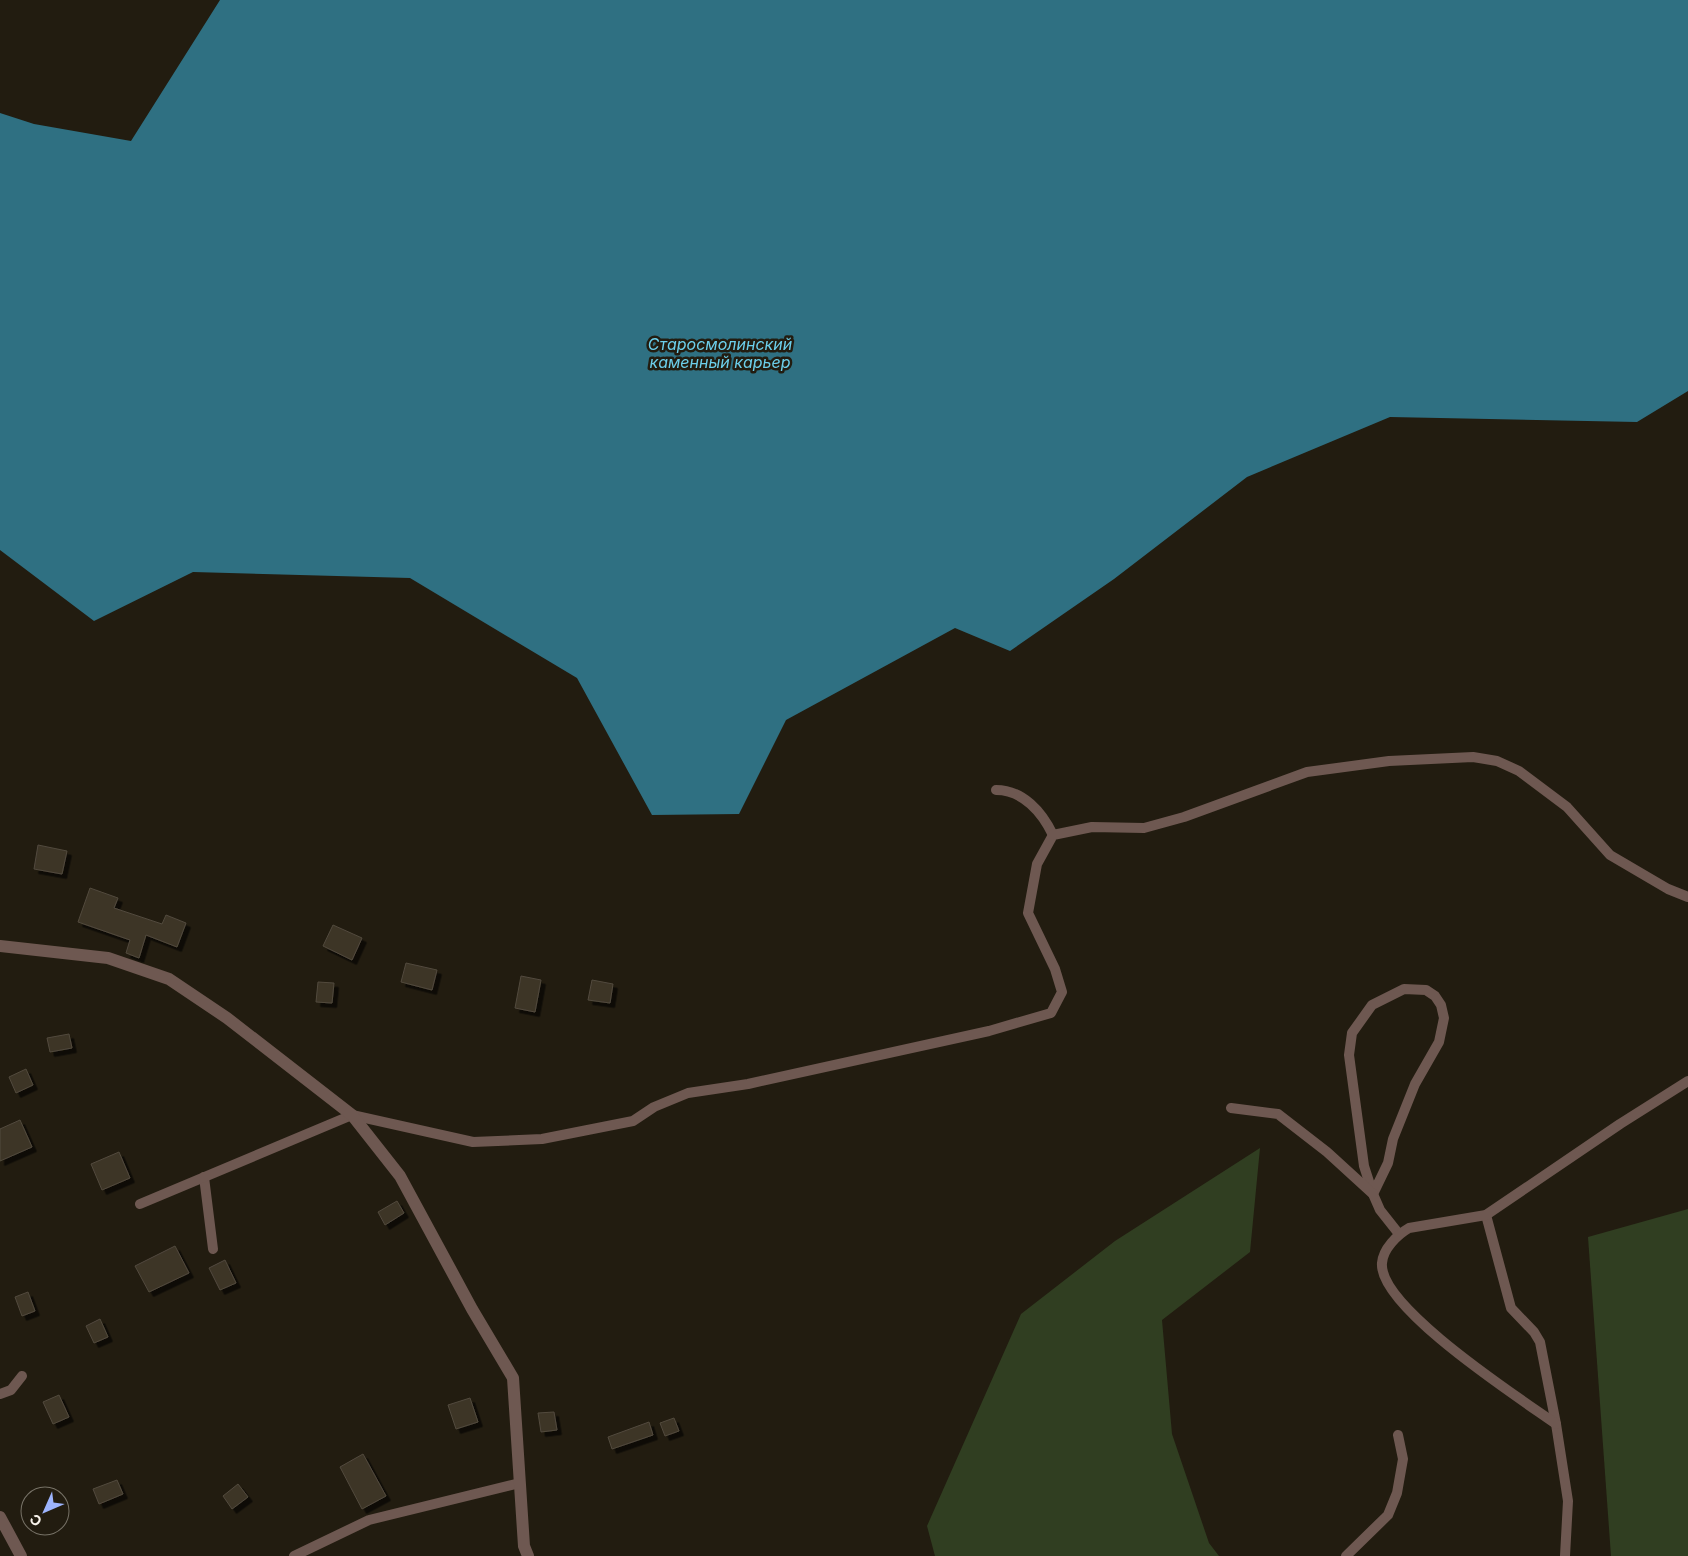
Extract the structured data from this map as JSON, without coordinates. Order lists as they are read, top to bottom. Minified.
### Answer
{"water":["Старосмолинский каменный карьер"],"north":"bottom left"}
